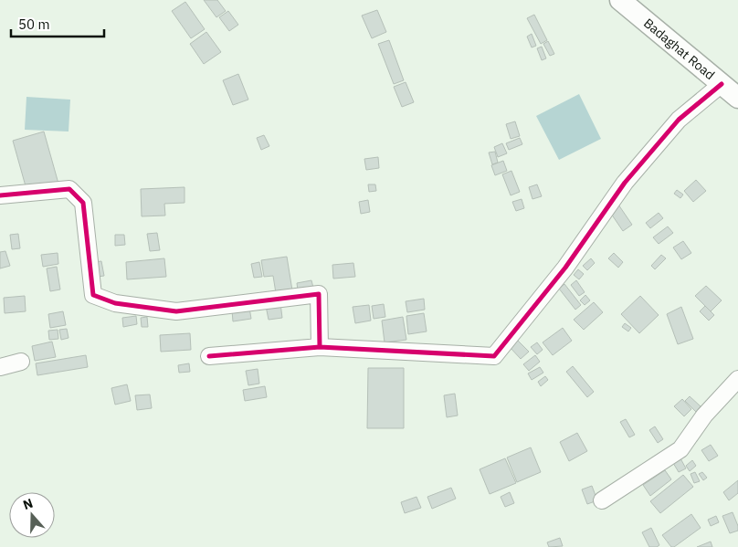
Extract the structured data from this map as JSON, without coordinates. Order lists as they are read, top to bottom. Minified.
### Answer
{"streets":{"main road":["Badaghat Road"]},"scale_bar":"50 m","north":"top"}
